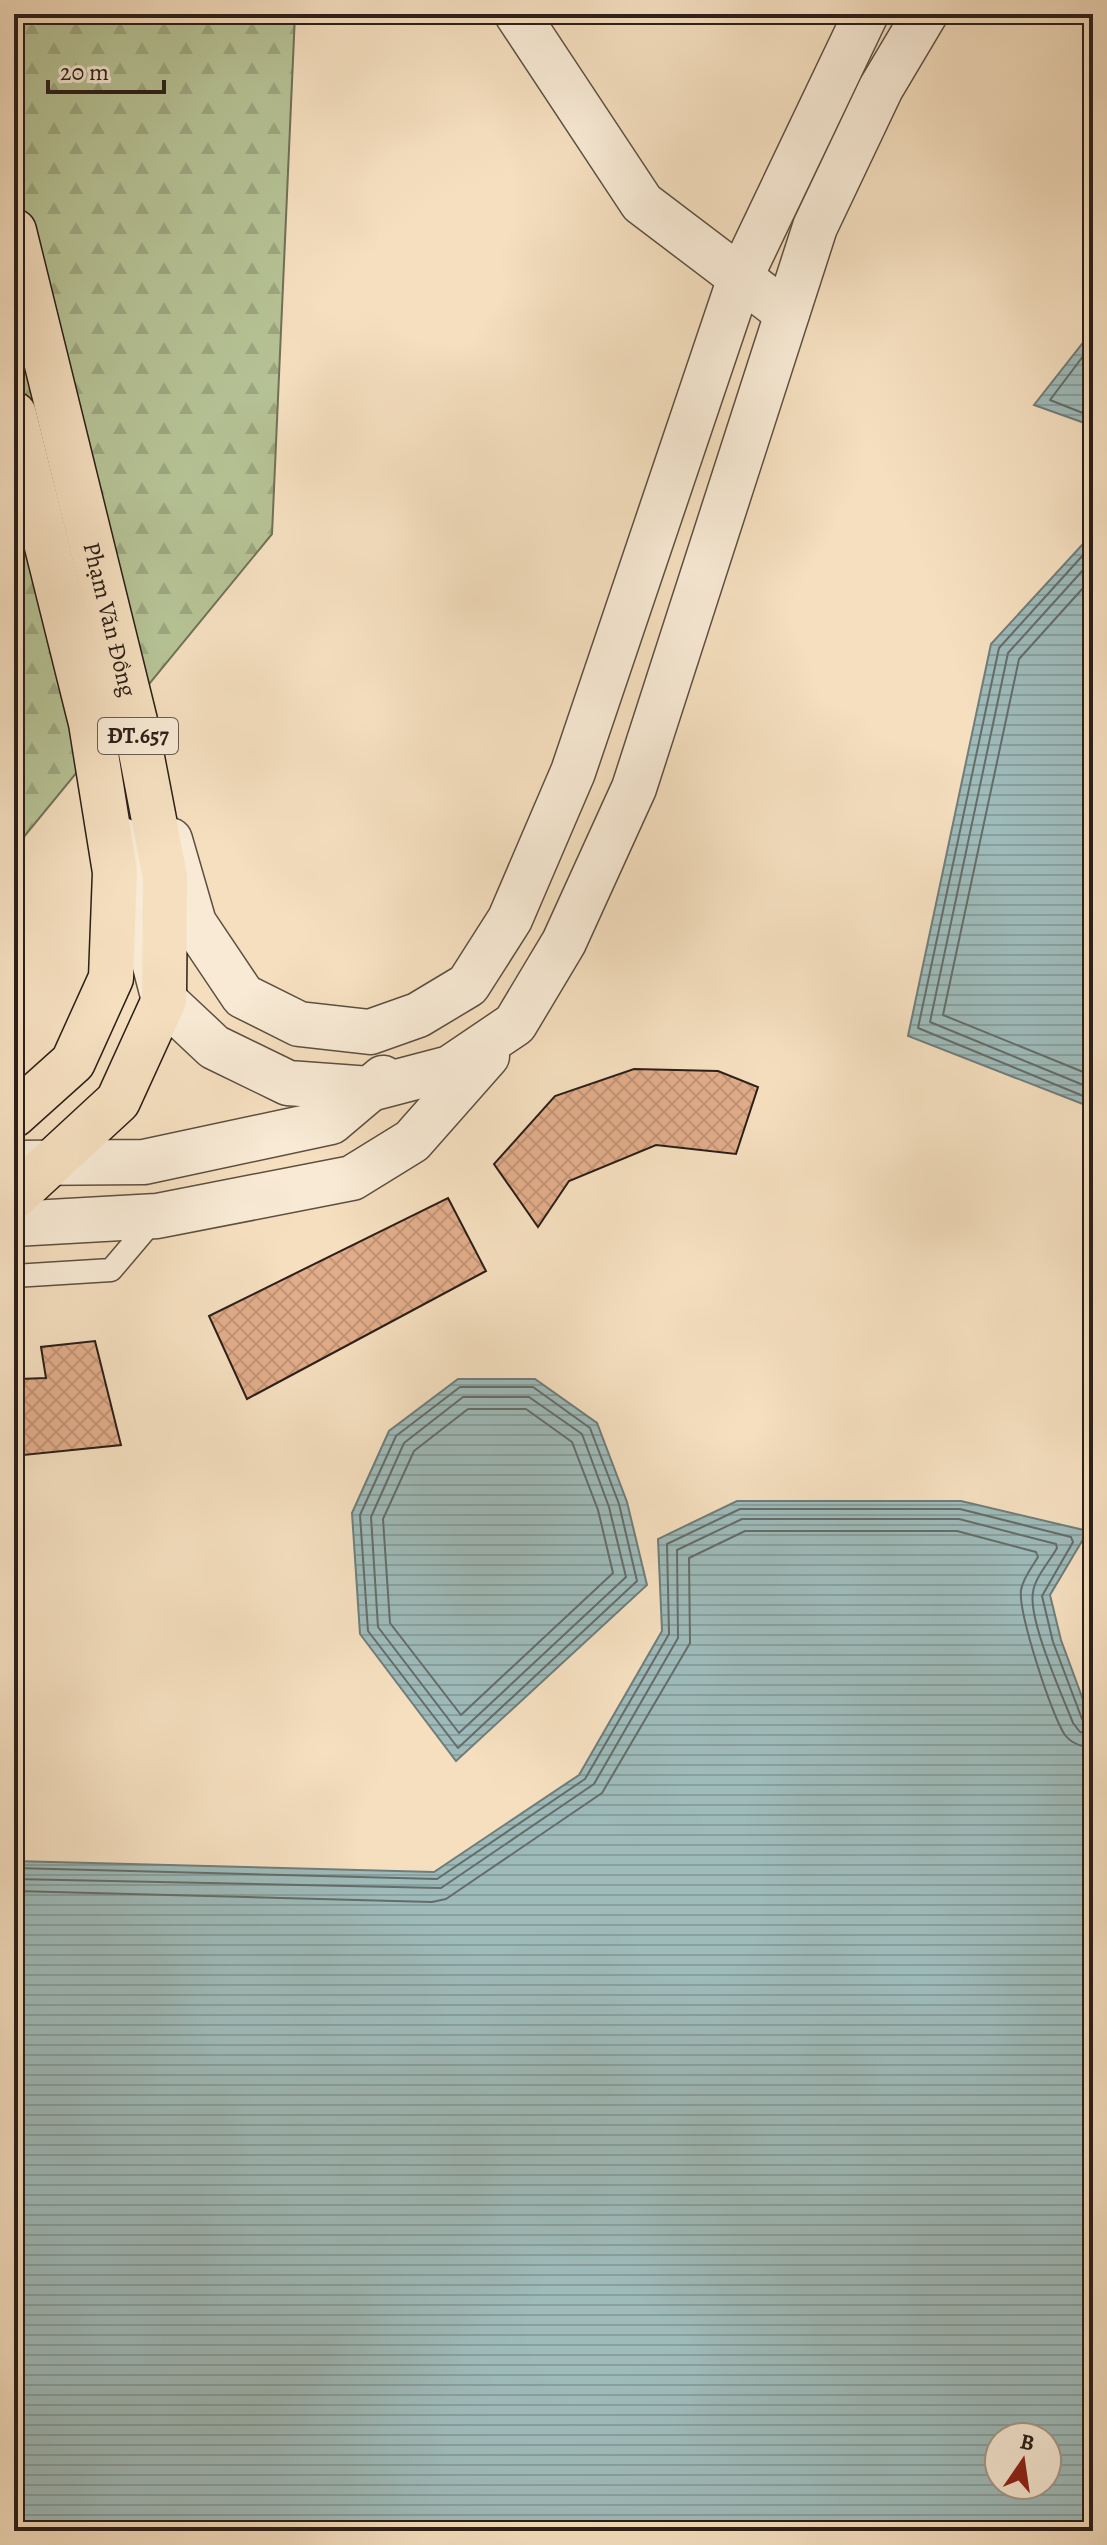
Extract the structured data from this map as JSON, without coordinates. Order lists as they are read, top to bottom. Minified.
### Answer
{"streets":{"main road":["Phạm Văn Đồng","ĐT.657"]},"scale_bar":"20 m","north":"top"}
